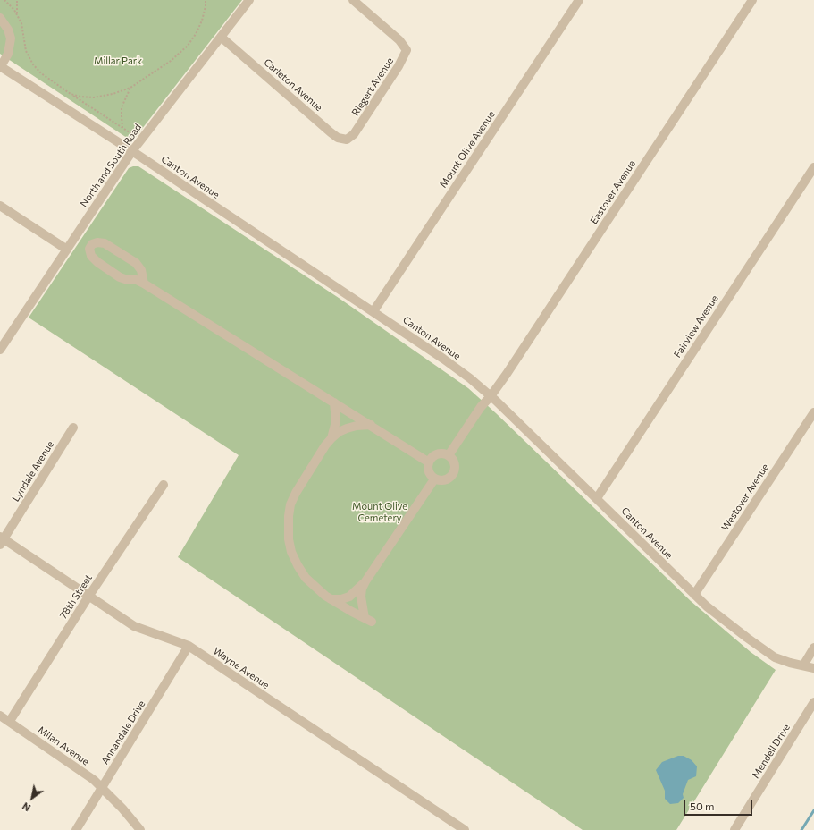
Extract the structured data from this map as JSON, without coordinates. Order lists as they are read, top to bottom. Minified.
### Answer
{"streets":{"street":["Carleton Avenue","Riegert Avenue","Mount Olive Avenue","North and South Road","Canton Avenue","Eastover Avenue","Fairview Avenue","Lyndale Avenue","Westover Avenue","78th Street","Wayne Avenue","Annandale Drive","Milan Avenue","Mendell Drive"]},"crossings":[["Carleton Avenue","Riegert Avenue"],["Carleton Avenue","North and South Road"],["Mount Olive Avenue","Canton Avenue"],["North and South Road","Canton Avenue"],["Canton Avenue","Eastover Avenue"],["Canton Avenue","Fairview Avenue"],["Canton Avenue","Westover Avenue"],["Lyndale Avenue","Wayne Avenue"],["78th Street","Wayne Avenue"],["78th Street","Milan Avenue"],["Wayne Avenue","Annandale Drive"],["Annandale Drive","Milan Avenue"]],"parks":["Millar Park","Mount Olive Cemetery"],"scale_bar":"50 m","north":"bottom left"}
